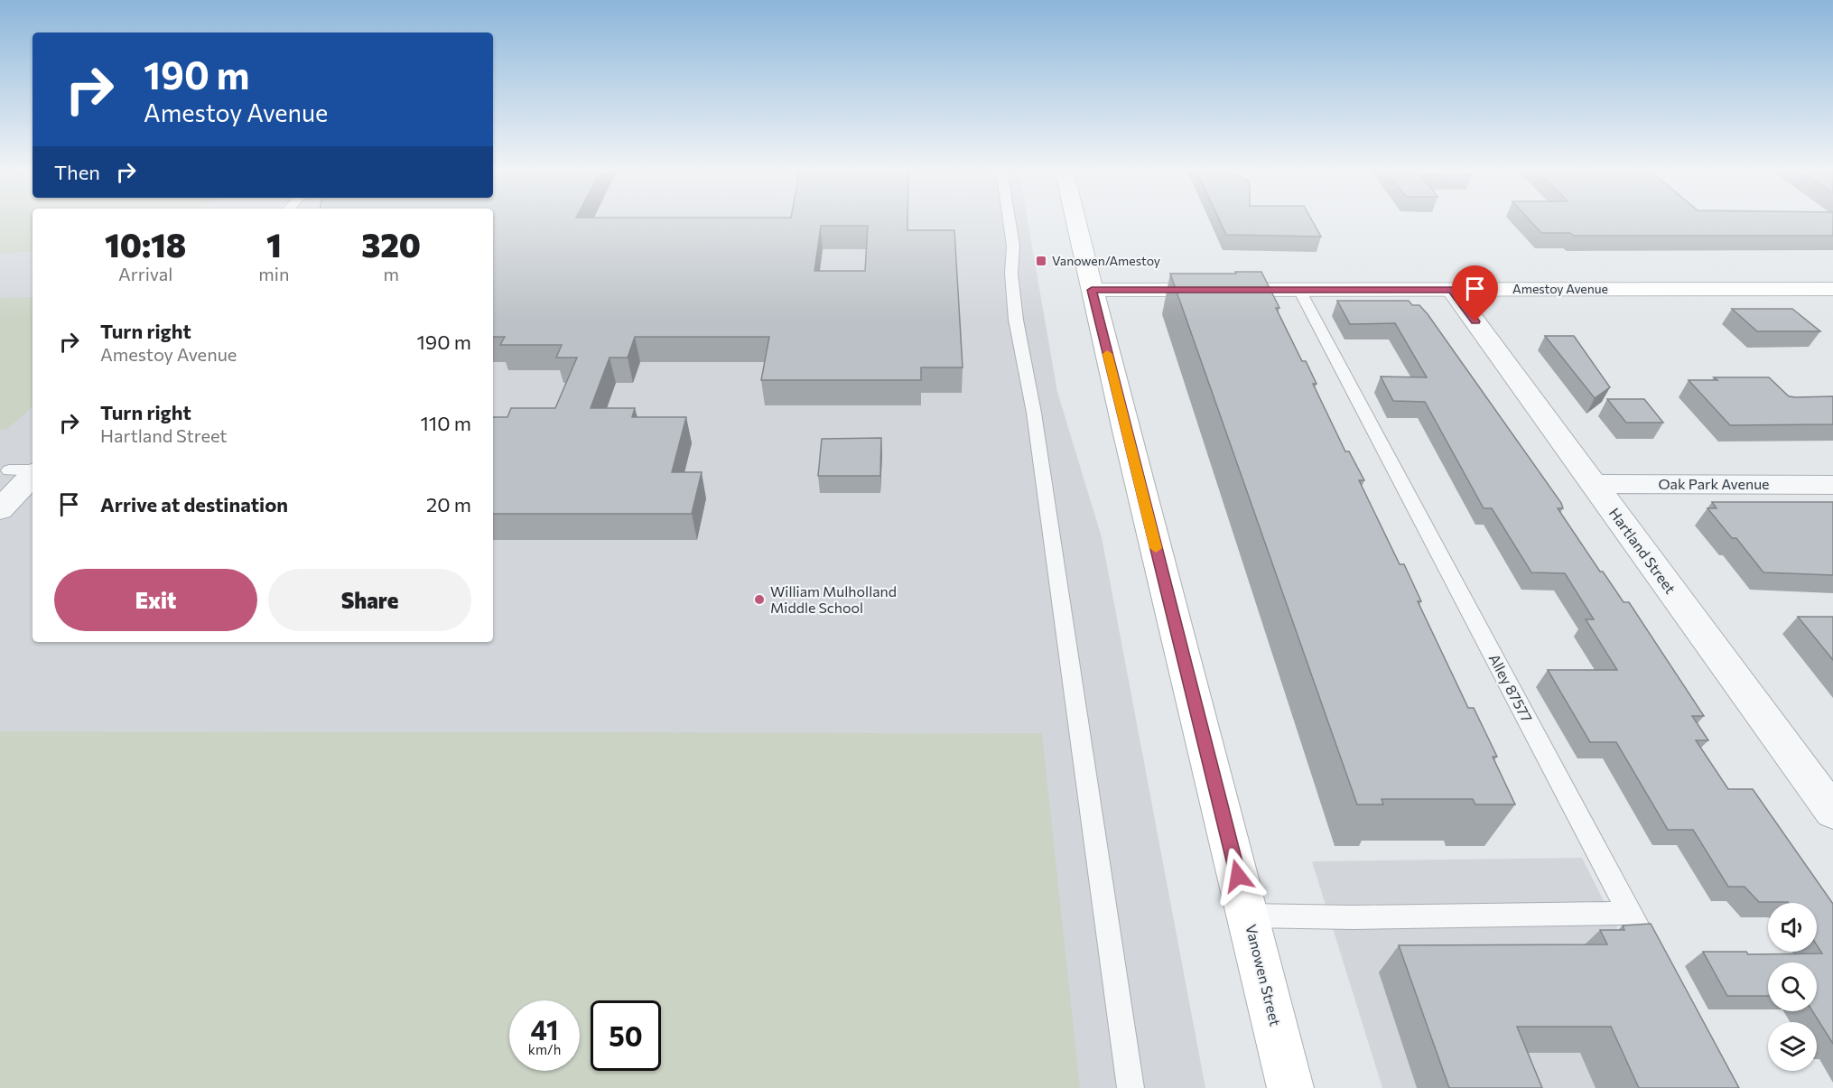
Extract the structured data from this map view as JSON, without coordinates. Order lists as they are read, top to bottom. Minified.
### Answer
{"streets":{"main road":["Amestoy Avenue","Vanowen Street"],"street":["Oak Park Avenue","Hartland Street"],"lane":["Alley 87577"]},"crossings":[["Amestoy Avenue","Hartland Street"],["Amestoy Avenue","Alley 87577"],["Amestoy Avenue","Vanowen Street"],["Oak Park Avenue","Hartland Street"]],"places":{"transit":["Vanowen/Amestoy"],"other":["William Mulholland Middle School"]},"page":{"turn":["190 m","Amestoy Avenue"],"then":"Then","eta":["10:18","Arrival","1","min","320","m"],"list":[{"name":"Turn right","note":"Amestoy Avenue","value":"190 m"},{"name":"Turn right","note":"Hartland Street","value":"110 m"},{"name":"Arrive at destination","value":"20 m"}],"buttons":["Exit","Share"],"speed":"41 km/h","limit":"50"}}
